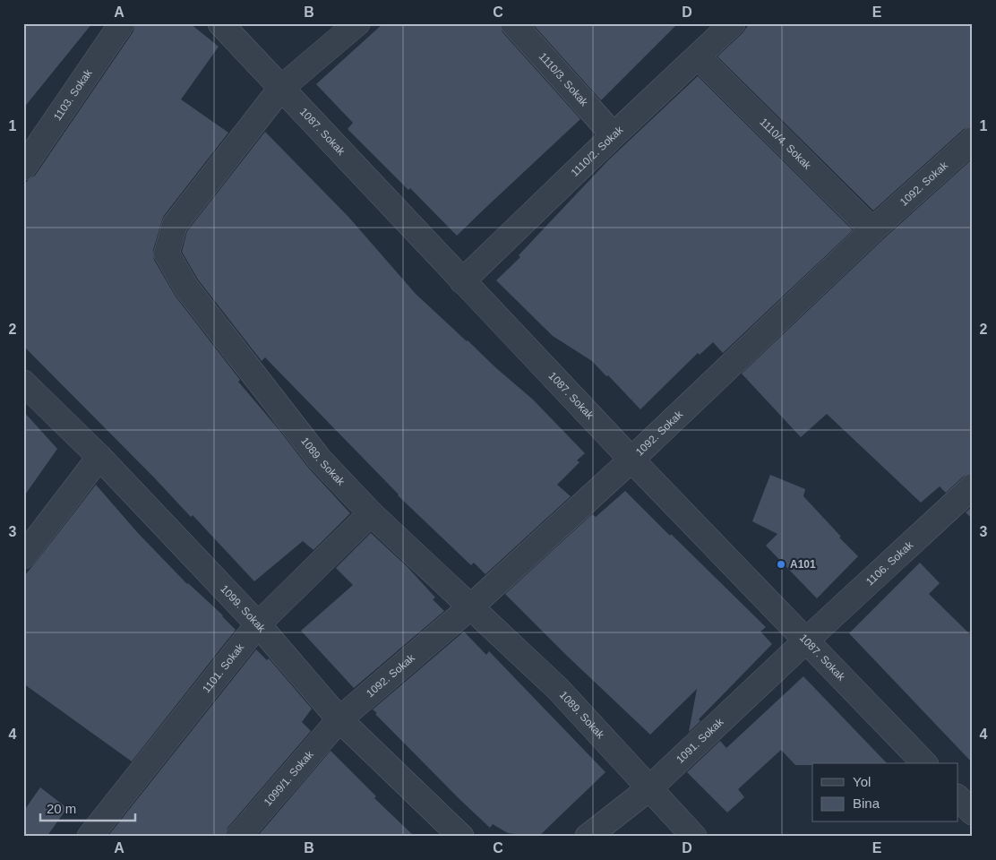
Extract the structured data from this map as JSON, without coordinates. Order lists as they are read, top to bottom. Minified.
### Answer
{"streets":{"street":["1110/3. Sokak","1103. Sokak","1087. Sokak","1110/4. Sokak","1110/2. Sokak","1092. Sokak","1089. Sokak","1106. Sokak","1099. Sokak","1101. Sokak","1091. Sokak","1099/1. Sokak"]},"crossings":[["1110/3. Sokak","1110/2. Sokak"],["1087. Sokak","1110/2. Sokak"],["1087. Sokak","1092. Sokak"],["1087. Sokak","1089. Sokak"],["1087. Sokak","1106. Sokak"],["1087. Sokak","1091. Sokak"],["1110/4. Sokak","1110/2. Sokak"],["1110/4. Sokak","1092. Sokak"],["1092. Sokak","1089. Sokak"],["1092. Sokak","1099. Sokak"],["1092. Sokak","1099/1. Sokak"],["1089. Sokak","1101. Sokak"],["1089. Sokak","1091. Sokak"],["1106. Sokak","1091. Sokak"],["1099. Sokak","1101. Sokak"],["1099. Sokak","1099/1. Sokak"]],"places":["A101"],"legend":["Yol","Bina"],"scale_bar":"20 m","grid":{"columns":["A","B","C","D","E"],"rows":["1","2","3","4"]}}
